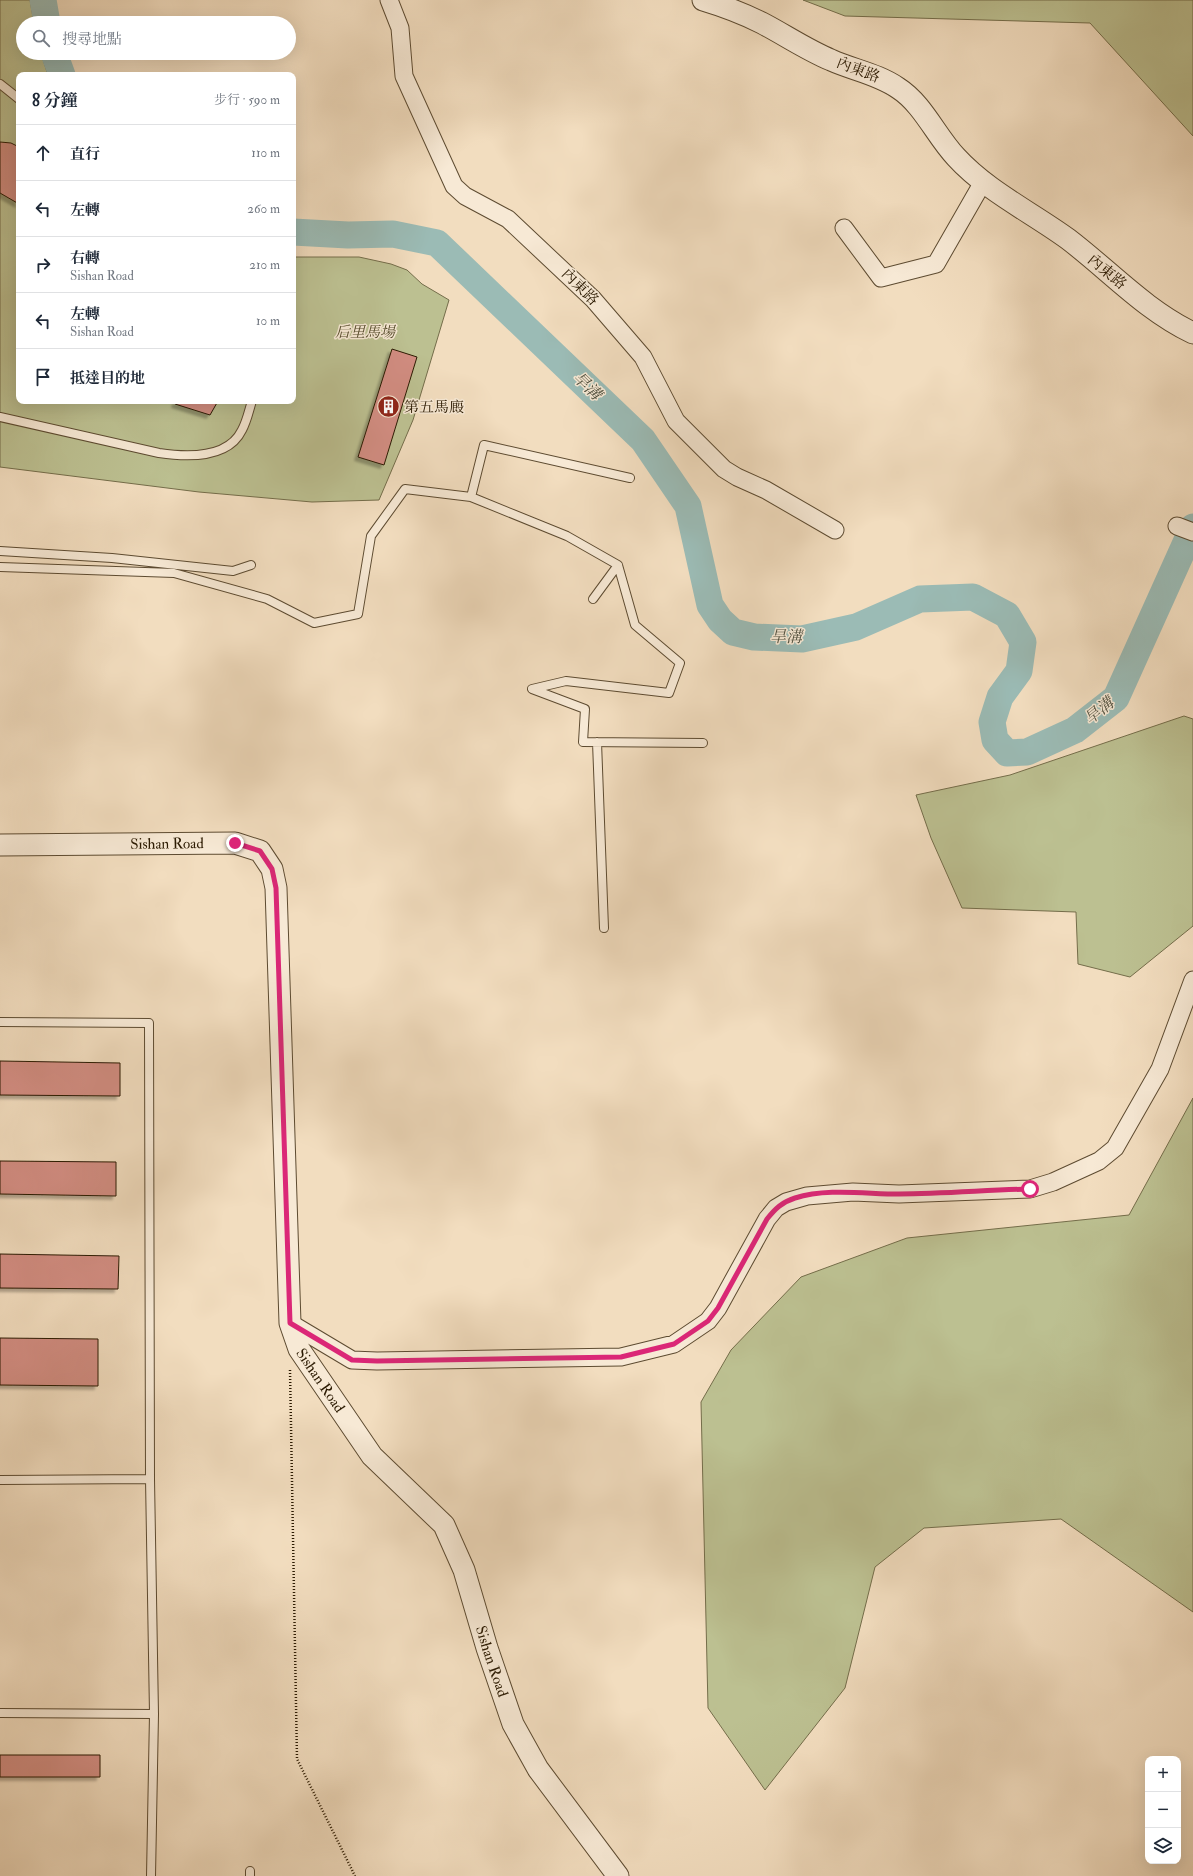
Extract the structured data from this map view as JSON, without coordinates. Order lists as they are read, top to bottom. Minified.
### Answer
{"streets":{"street":["內東路","Sishan Road"]},"water":["旱溝"],"parks":["后里馬場"],"places":{"building":["第五馬廄"]},"page":{"search":"搜尋地點","heading":["8 分鐘","步行 · 590 m"],"list":[["直行","110 m"],["左轉","260 m"],["右轉","Sishan Road","210 m"],["左轉","Sishan Road","10 m"],"抵達目的地"],"map_buttons":["+","−"]}}
